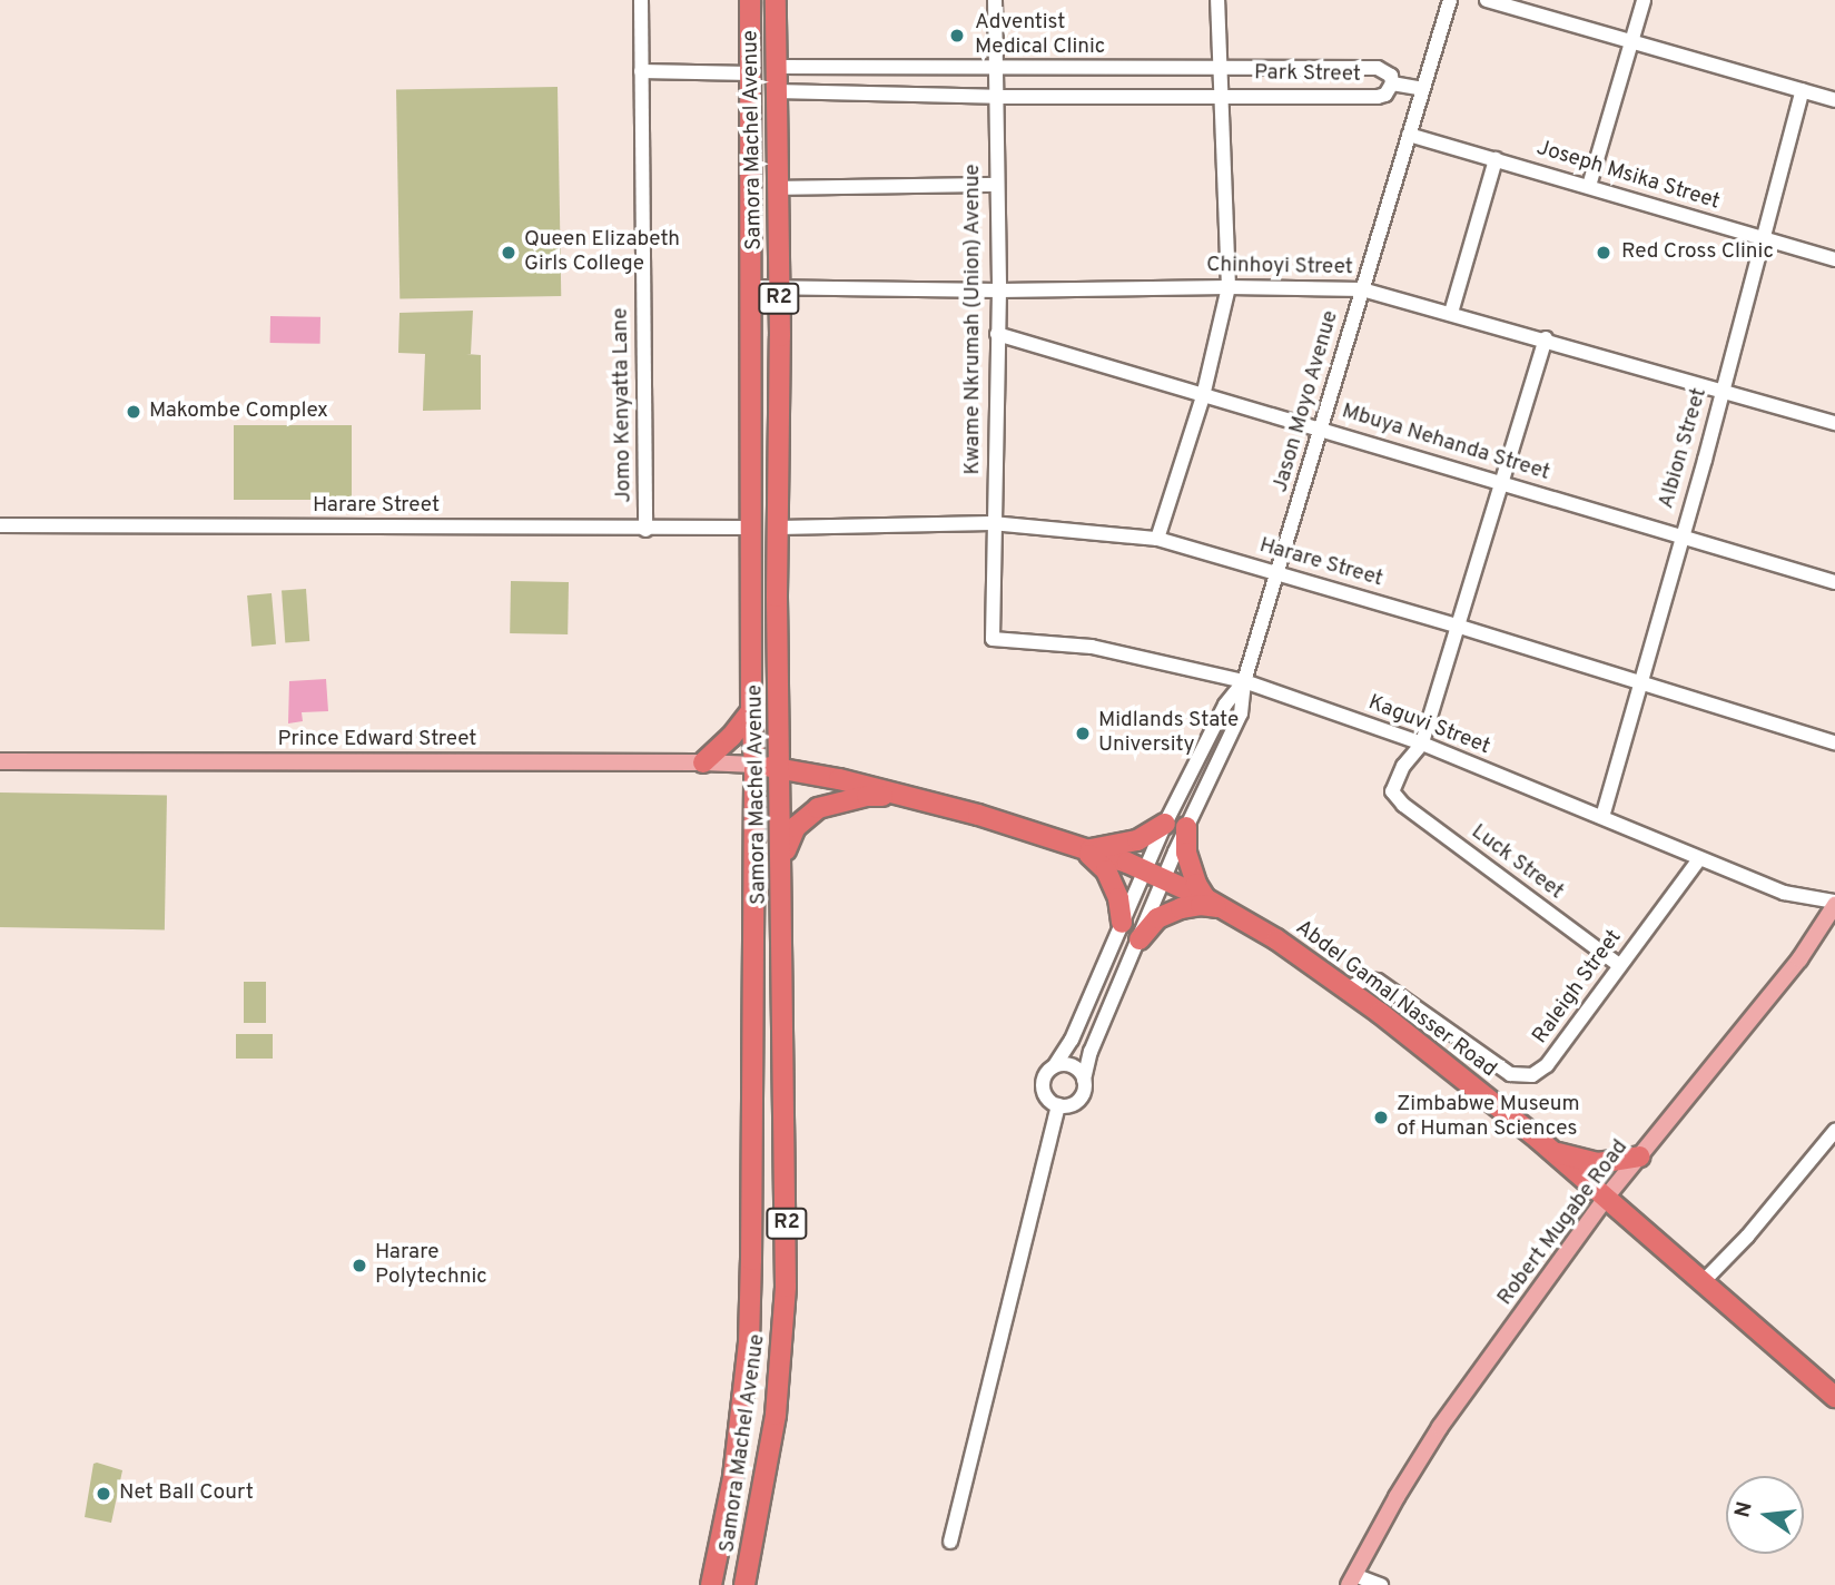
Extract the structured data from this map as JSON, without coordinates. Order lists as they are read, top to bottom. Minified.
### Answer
{"streets":{"highway":["Samora Machel Avenue","R2","Abdel Gamal Nasser Road"],"main road":["Prince Edward Street","Robert Mugabe Road"],"street":["Park Street","Joseph Msika Street","Chinhoyi Street","Kwame Nkrumah (Union) Avenue","Jason Moyo Avenue","Jomo Kenyatta Lane","Mbuya Nehanda Street","Albion Street","Harare Street","Kaguvi Street","Luck Street","Raleigh Street"]},"crossings":[["Park Street","Samora Machel Avenue"],["Park Street","Kwame Nkrumah (Union) Avenue"],["Samora Machel Avenue","Chinhoyi Street"],["Samora Machel Avenue","Harare Street"],["Samora Machel Avenue","Prince Edward Street"],["Samora Machel Avenue","Abdel Gamal Nasser Road"],["Joseph Msika Street","Jason Moyo Avenue"],["Joseph Msika Street","Albion Street"],["Chinhoyi Street","Kwame Nkrumah (Union) Avenue"],["Chinhoyi Street","Jason Moyo Avenue"],["Chinhoyi Street","Albion Street"],["Kwame Nkrumah (Union) Avenue","Mbuya Nehanda Street"],["Kwame Nkrumah (Union) Avenue","Harare Street"],["Kwame Nkrumah (Union) Avenue","Kaguvi Street"],["Jason Moyo Avenue","Mbuya Nehanda Street"],["Jason Moyo Avenue","Harare Street"],["Jason Moyo Avenue","Kaguvi Street"],["Jason Moyo Avenue","Abdel Gamal Nasser Road"],["Jomo Kenyatta Lane","Harare Street"],["Mbuya Nehanda Street","Albion Street"],["Albion Street","Harare Street"],["Albion Street","Kaguvi Street"],["Kaguvi Street","Luck Street"],["Kaguvi Street","Raleigh Street"],["Kaguvi Street","Robert Mugabe Road"],["Prince Edward Street","Abdel Gamal Nasser Road"],["Luck Street","Raleigh Street"],["Raleigh Street","Abdel Gamal Nasser Road"],["Abdel Gamal Nasser Road","Robert Mugabe Road"]],"places":["Adventist Medical Clinic","Queen Elizabeth Girls College","Red Cross Clinic","Makombe Complex","Midlands State University","Zimbabwe Museum of Human Sciences","Harare Polytechnic","Net Ball Court"],"north":"left"}
